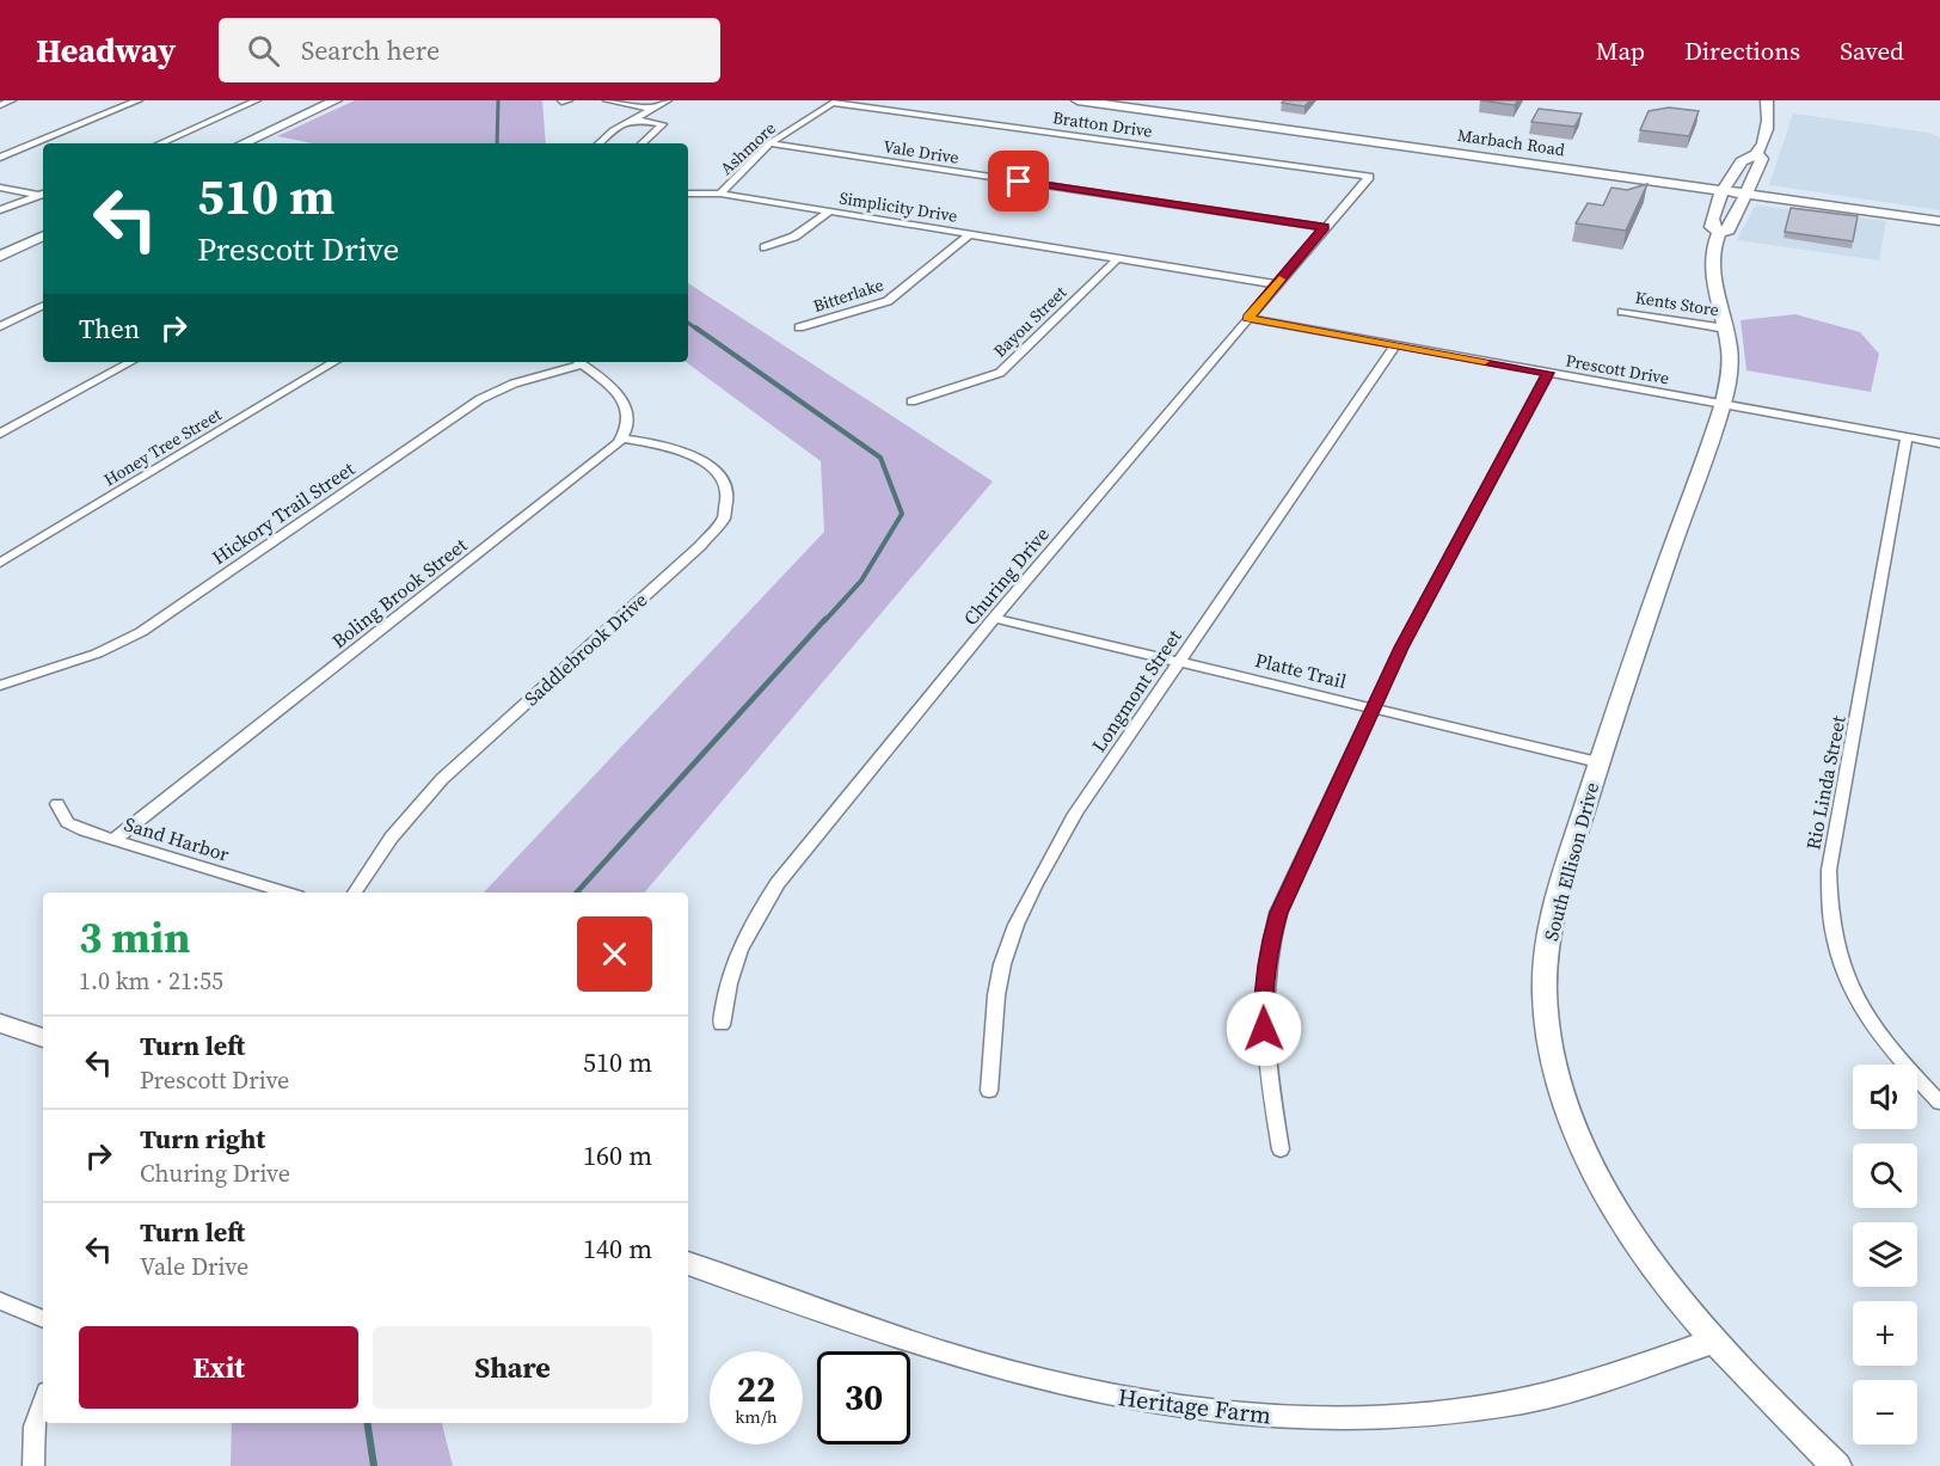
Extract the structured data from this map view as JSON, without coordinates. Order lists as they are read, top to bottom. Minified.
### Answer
{"streets":{"street":["Bratton Drive","Marbach Road","Ashmore","Vale Drive","Simplicity Drive","Bitterlake","Kents Store","Bayou Street","Prescott Drive","Honey Tree Street","Hickory Trail Street","Churing Drive","Boling Brook Street","Saddlebrook Drive","Platte Trail","Longmont Street","Rio Linda Street","Sand Harbor","South Ellison Drive","Heritage Farm"]},"crossings":[["Bratton Drive","Ashmore"],["Bratton Drive","Churing Drive"],["Ashmore","Vale Drive"],["Ashmore","Simplicity Drive"],["Vale Drive","Churing Drive"],["Simplicity Drive","Bitterlake"],["Simplicity Drive","Bayou Street"],["Simplicity Drive","Churing Drive"],["Kents Store","South Ellison Drive"],["Prescott Drive","Churing Drive"],["Prescott Drive","Longmont Street"],["Prescott Drive","Rio Linda Street"],["Prescott Drive","South Ellison Drive"],["Churing Drive","Platte Trail"],["Boling Brook Street","Saddlebrook Drive"],["Boling Brook Street","Sand Harbor"],["Platte Trail","Longmont Street"],["Platte Trail","South Ellison Drive"],["South Ellison Drive","Heritage Farm"]],"page":{"header":"Headway","search":"Search here","nav":["Map","Directions","Saved"],"turn":["510 m","Prescott Drive"],"then":"Then","heading":["3 min","1.0 km · 21:55"],"list":[{"name":"Turn left","note":"Prescott Drive","value":"510 m"},{"name":"Turn right","note":"Churing Drive","value":"160 m"},{"name":"Turn left","note":"Vale Drive","value":"140 m"}],"map_buttons":["+","−"],"buttons":["Exit","Share"],"speed":"22 km/h","limit":"30"}}
